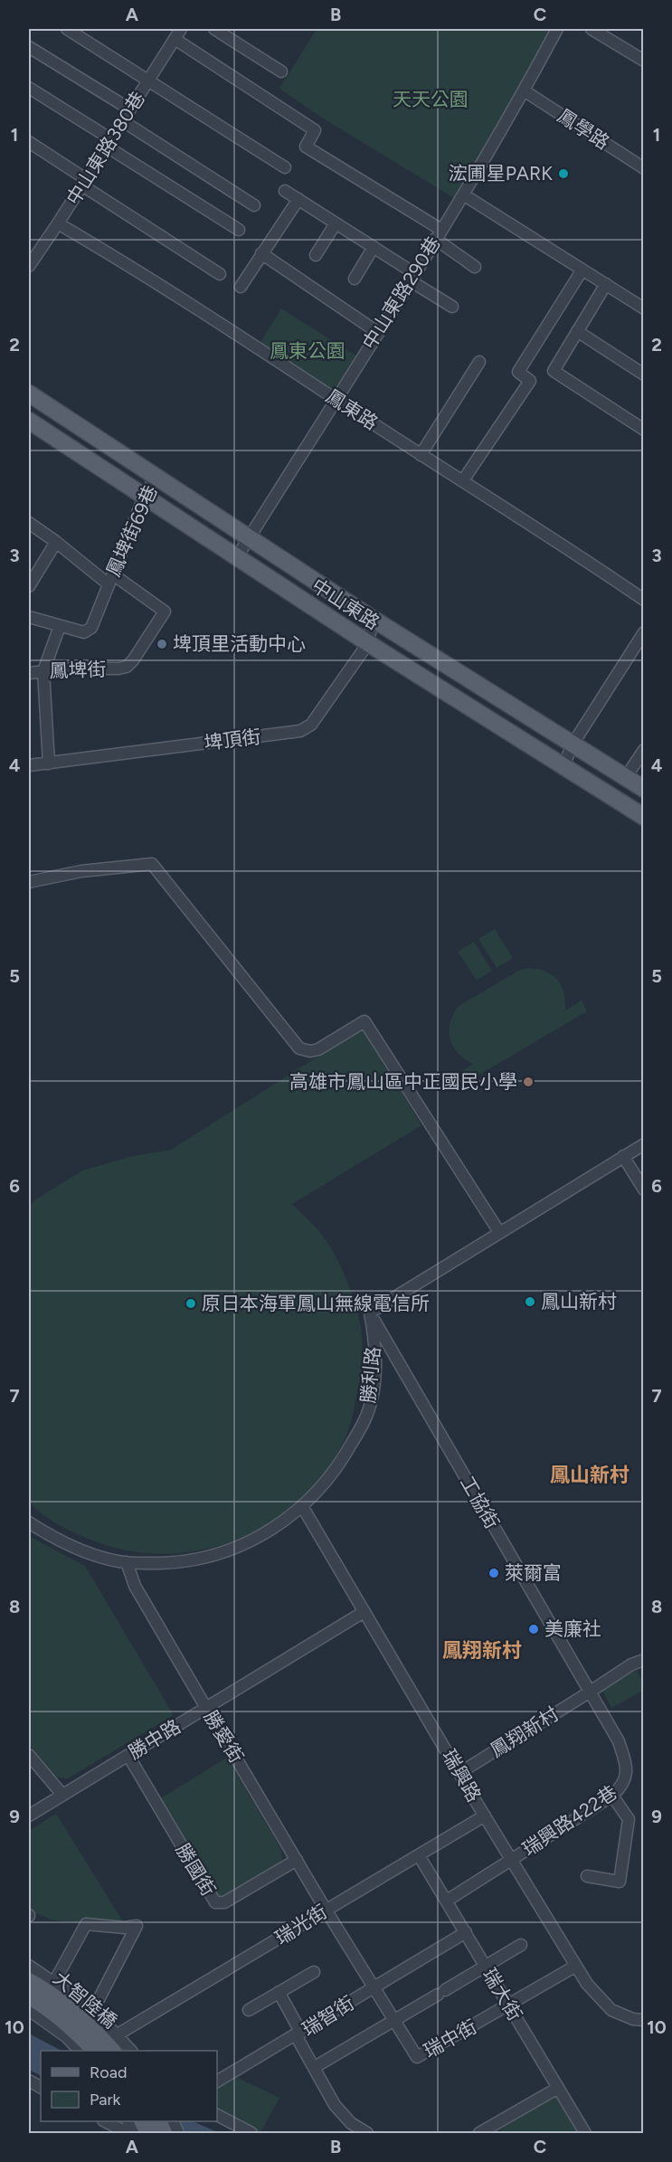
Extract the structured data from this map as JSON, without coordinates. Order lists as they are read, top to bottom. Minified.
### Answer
{"streets":{"main road":["中山東路","大智陸橋"],"street":["鳳學路","中山東路380巷","中山東路290巷","鳳東路","鳳埤街69巷","鳳埤街","埤頂街","勝利路","工協街","鳳翔新村","勝愛街","勝中路","瑞興路","瑞興路422巷","勝國街","瑞光街","瑞大街","瑞智街","瑞中街"]},"crossings":[["鳳學路","中山東路290巷"],["中山東路380巷","鳳東路"],["中山東路290巷","鳳東路"],["中山東路290巷","中山東路"],["鳳埤街69巷","中山東路"],["鳳埤街69巷","鳳埤街"],["中山東路","埤頂街"],["勝利路","工協街"],["勝利路","勝愛街"],["勝利路","瑞興路"],["工協街","鳳翔新村"],["工協街","瑞興路422巷"],["鳳翔新村","瑞興路"],["鳳翔新村","瑞興路422巷"],["勝愛街","勝中路"],["勝愛街","勝國街"],["勝愛街","瑞光街"],["勝愛街","瑞中街"],["勝中路","瑞興路"],["勝中路","勝國街"],["瑞興路","瑞興路422巷"],["瑞興路","瑞光街"],["瑞興路","瑞中街"],["瑞興路422巷","瑞大街"],["瑞光街","瑞大街"],["瑞光街","瑞中街"],["瑞大街","瑞智街"],["瑞大街","瑞中街"],["瑞智街","瑞中街"]],"districts":["鳳山新村","鳳翔新村"],"parks":["天天公園","鳳東公園"],"places":["浤圃星PARK","埤頂里活動中心","高雄市鳳山區中正國民小學","鳳山新村","原日本海軍鳳山無線電信所","萊爾富","美廉社"],"legend":["Road","Park"],"grid":{"columns":["A","B","C"],"rows":["1","2","3","4","5","6","7","8","9","10"]}}
